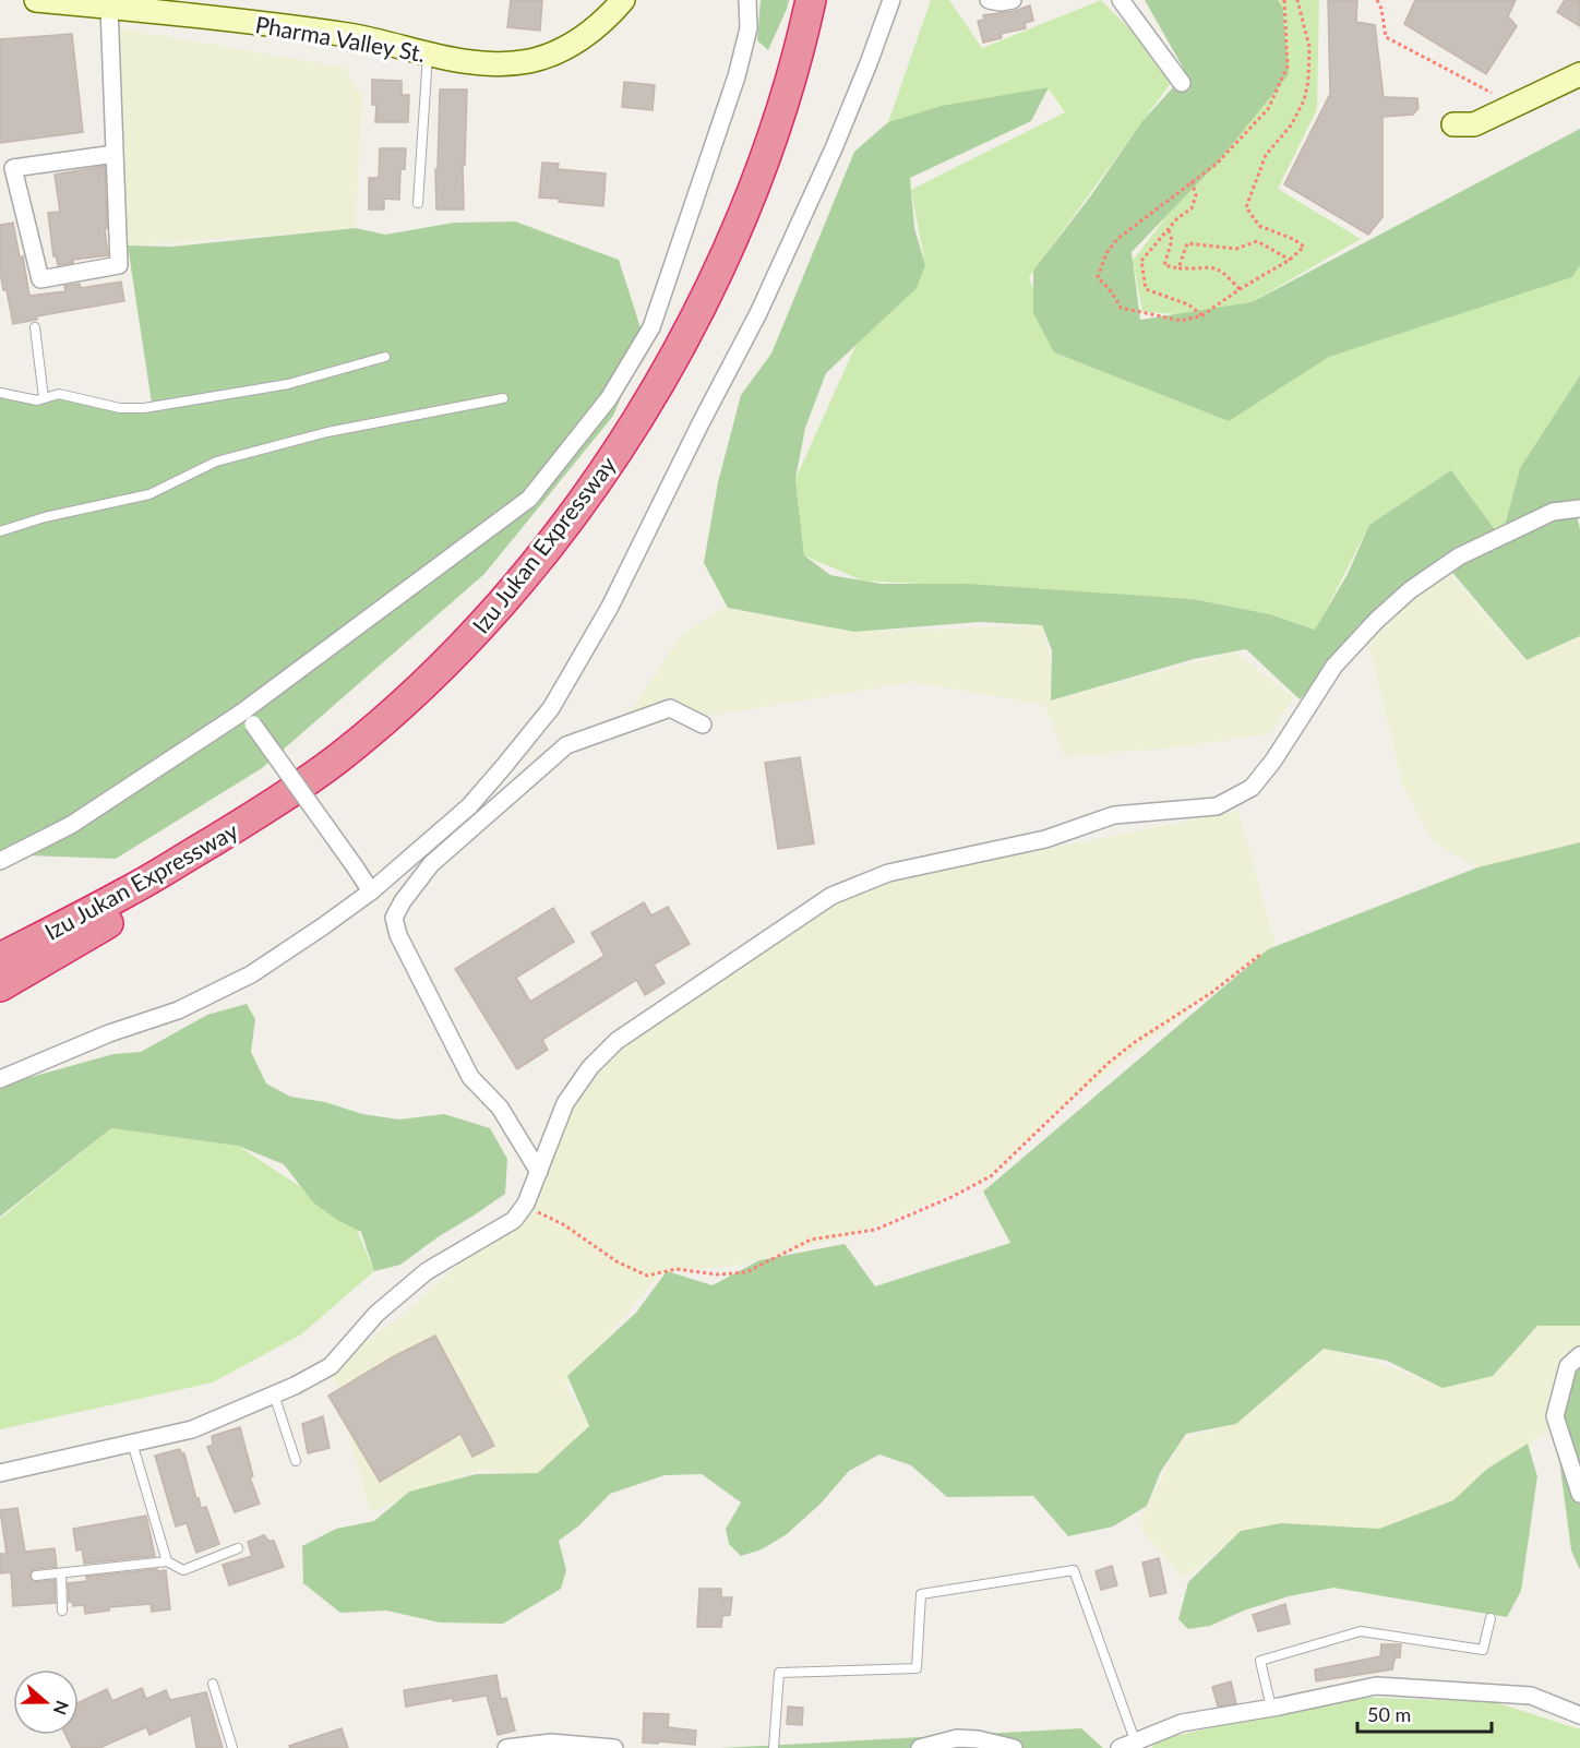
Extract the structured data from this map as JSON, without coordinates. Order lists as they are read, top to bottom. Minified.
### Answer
{"streets":{"highway":["Izu Jukan Expressway"],"street":["Pharma Valley St."]},"scale_bar":"50 m","north":"right"}
